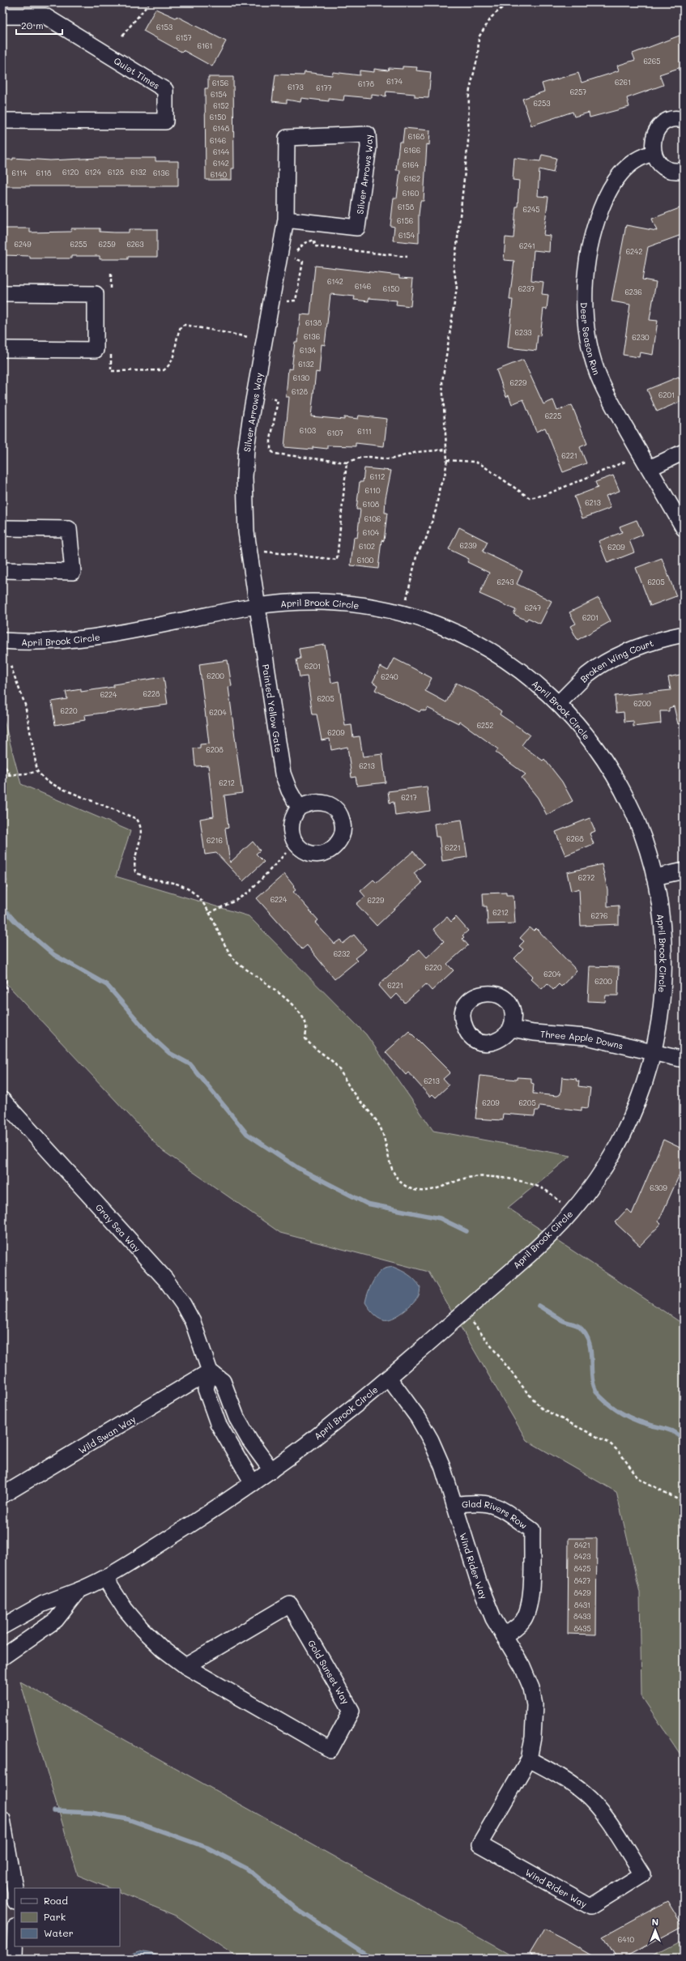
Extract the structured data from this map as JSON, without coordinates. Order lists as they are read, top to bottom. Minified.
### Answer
{"streets":{"street":["Quiet Times","Silver Arrows Way","Deer Season Run","April Brook Circle","Broken Wing Court","Painted Yellow Gate","Three Apple Downs","Gray Sea Way","Wild Swan Way","Glad Rivers Row","Wind Rider Way","Gold Sunset Way"]},"crossings":[["Silver Arrows Way","April Brook Circle"],["Silver Arrows Way","Painted Yellow Gate"],["April Brook Circle","Broken Wing Court"],["April Brook Circle","Painted Yellow Gate"],["April Brook Circle","Three Apple Downs"],["April Brook Circle","Wind Rider Way"],["April Brook Circle","Gold Sunset Way"],["Gray Sea Way","Wild Swan Way"],["Glad Rivers Row","Wind Rider Way"]],"house_numbers":["6153","6157","6161","6265","6174","6261","6156","6178","6173","6177","6257","6154","6253","6152","6150","6148","6168","6146","6166","6144","6142","6164","6120","6124","6128","6132","6114","6118","6136","6140","6162","6160","6158","6245","6156","6154","6249","6255","6259","6263","6241","6242","6142","6146","6150","6237","6236","6138","6233","6136","6230","6134","6132","6130","6229","6128","6201","6225","6103","6111","6107","6221","6112","6110","6213","6108","6106","6104","6239","6102","6209","6100","6243","6205","6247","6201","6201","6200","6240","6228","6224","6205","6200","6220","6204","6252","6209","6208","6213","6212","6217","6268","6216","6221","6272","6224","6229","6212","6276","6232","6220","6204","6200","6221","6213","6209","6205","6309","8421","8423","8425","8427","8429","8431","8433","8435","6410"],"legend":["Road","Park","Water"],"scale_bar":"20 m","north":"top"}
